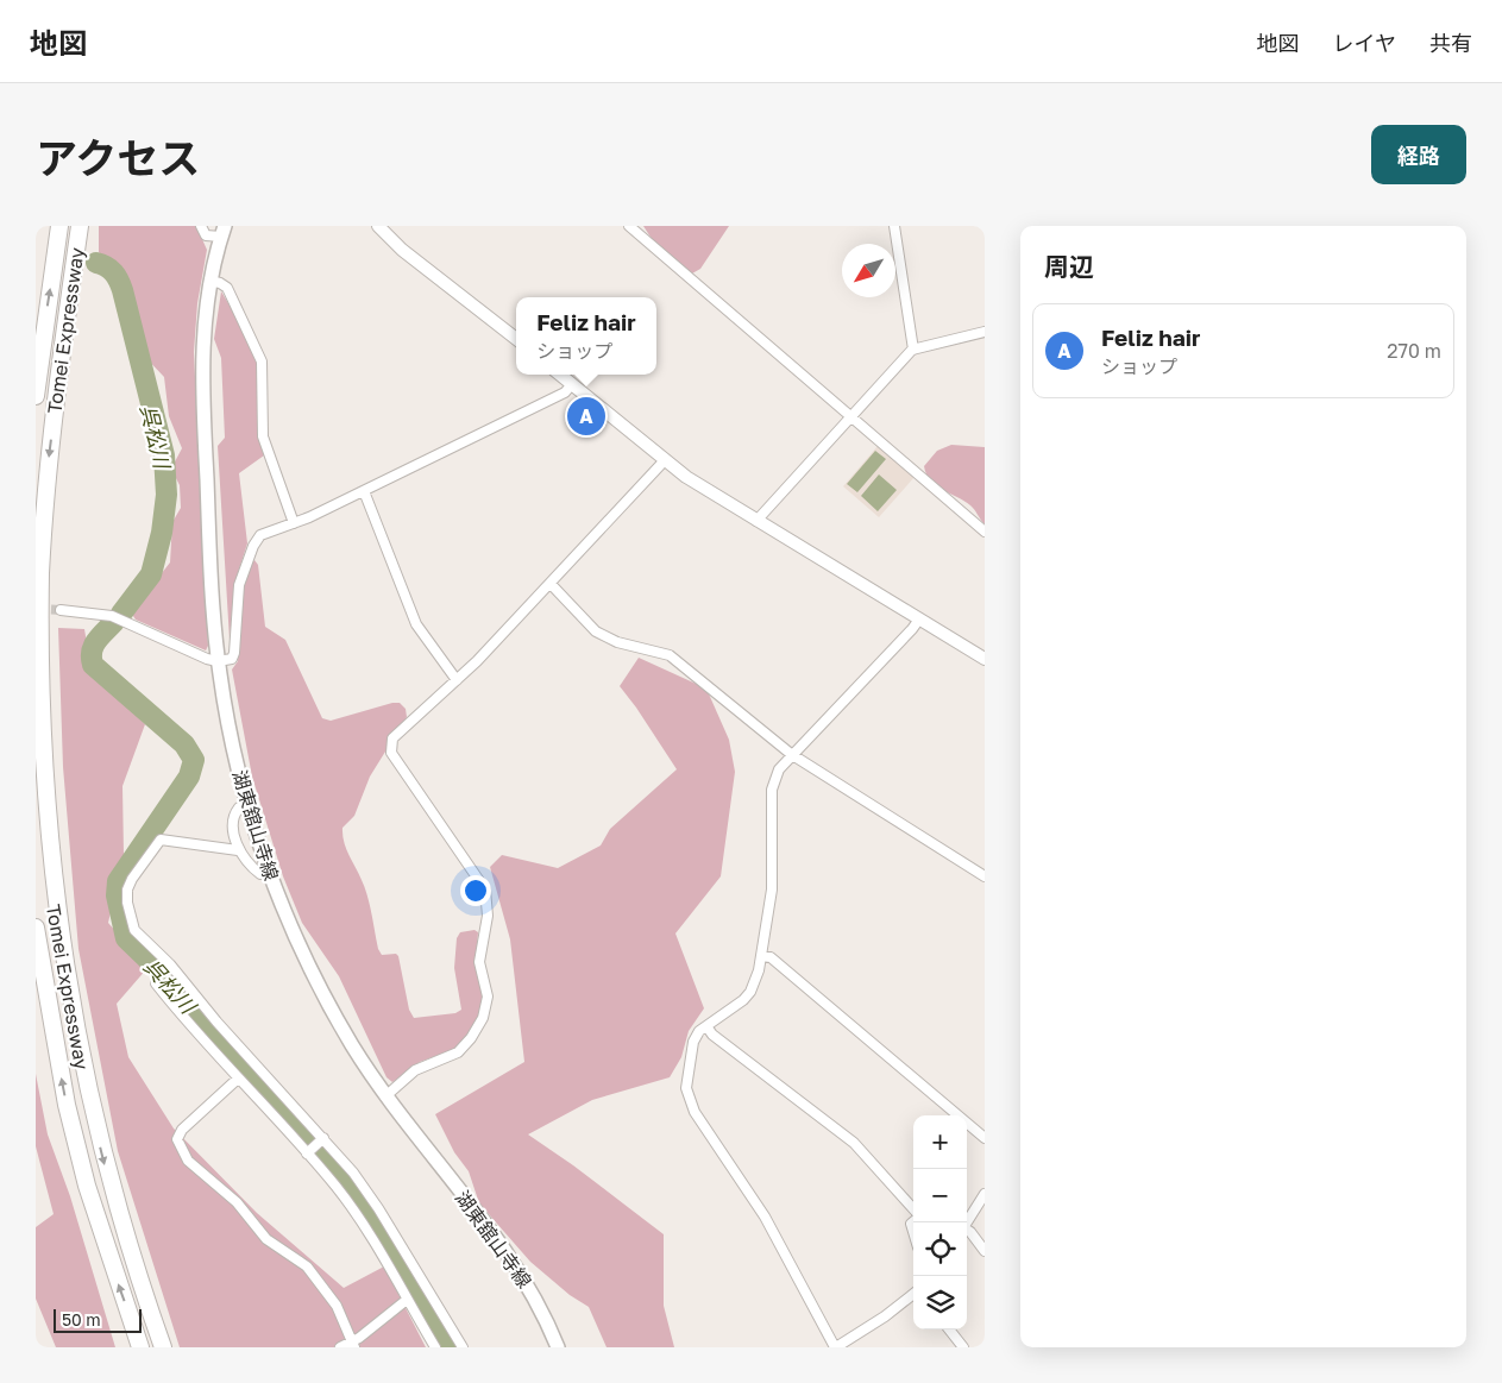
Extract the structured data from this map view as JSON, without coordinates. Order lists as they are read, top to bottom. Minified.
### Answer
{"streets":{"highway":["Tomei Expressway"],"main road":["湖東舘山寺線"]},"water":["呉松川"],"scale_bar":"50 m","north":"bottom left","page":{"header":"地図","nav":["地図","レイヤ","共有"],"title":"アクセス","buttons":"経路","heading":"周辺","popup":["Feliz hair","ショップ"],"list":[{"mark":"A","name":"Feliz hair","note":"ショップ","value":"270 m"}],"pins":"A","map_buttons":["+","−"],"scale":"50 m"}}
